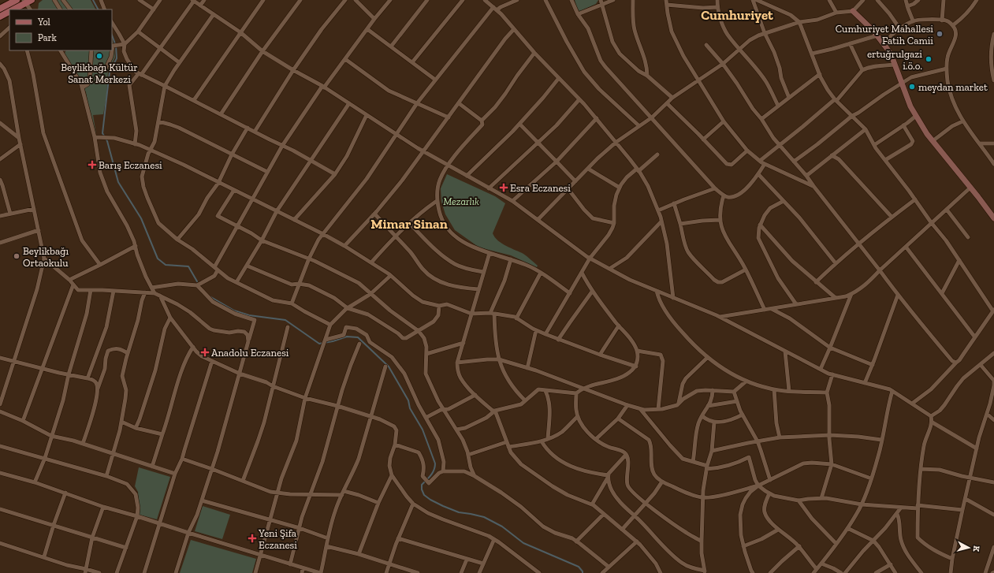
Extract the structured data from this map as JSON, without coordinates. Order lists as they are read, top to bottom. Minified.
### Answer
{"districts":["Cumhuriyet","Mimar Sinan"],"parks":["Mezarlık"],"places":{"other":["Cumhuriyet Mahallesi Fatih Camii","Beylikbağı Kültür Sanat Merkezi","ertuğrulgazi i.ö.o.","meydan market","Beylikbağı Ortaokulu"],"health":["Barış Eczanesi","Esra Eczanesi","Anadolu Eczanesi","Yeni Şifa Eczanesi"]},"legend":["Yol","Park"],"north":"right"}
